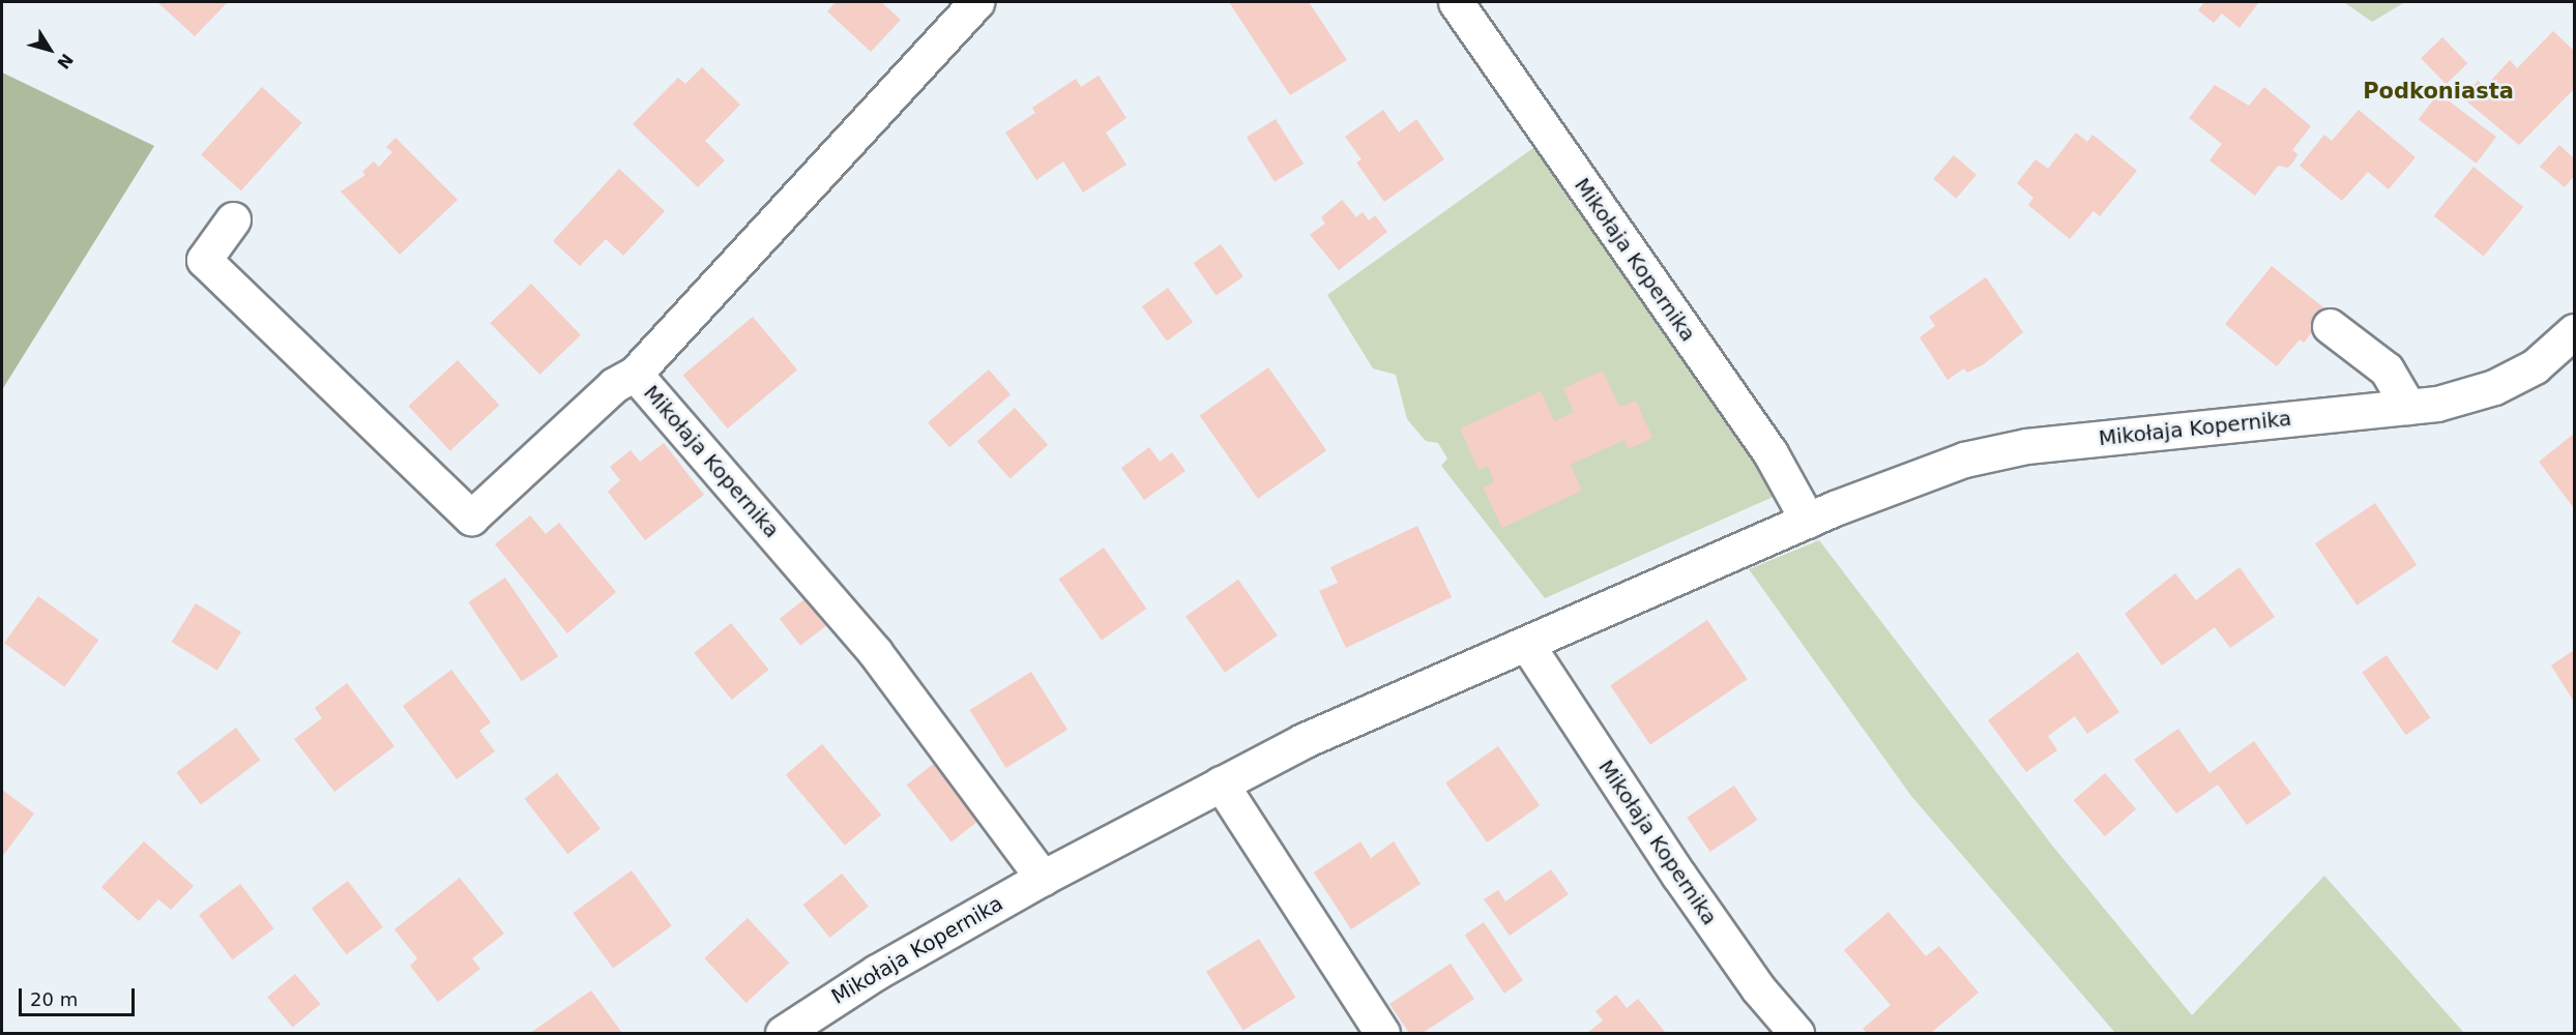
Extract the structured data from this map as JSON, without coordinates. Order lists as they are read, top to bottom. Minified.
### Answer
{"streets":{"street":["Mikołaja Kopernika"]},"districts":["Podkoniasta"],"scale_bar":"20 m","north":"bottom right"}
